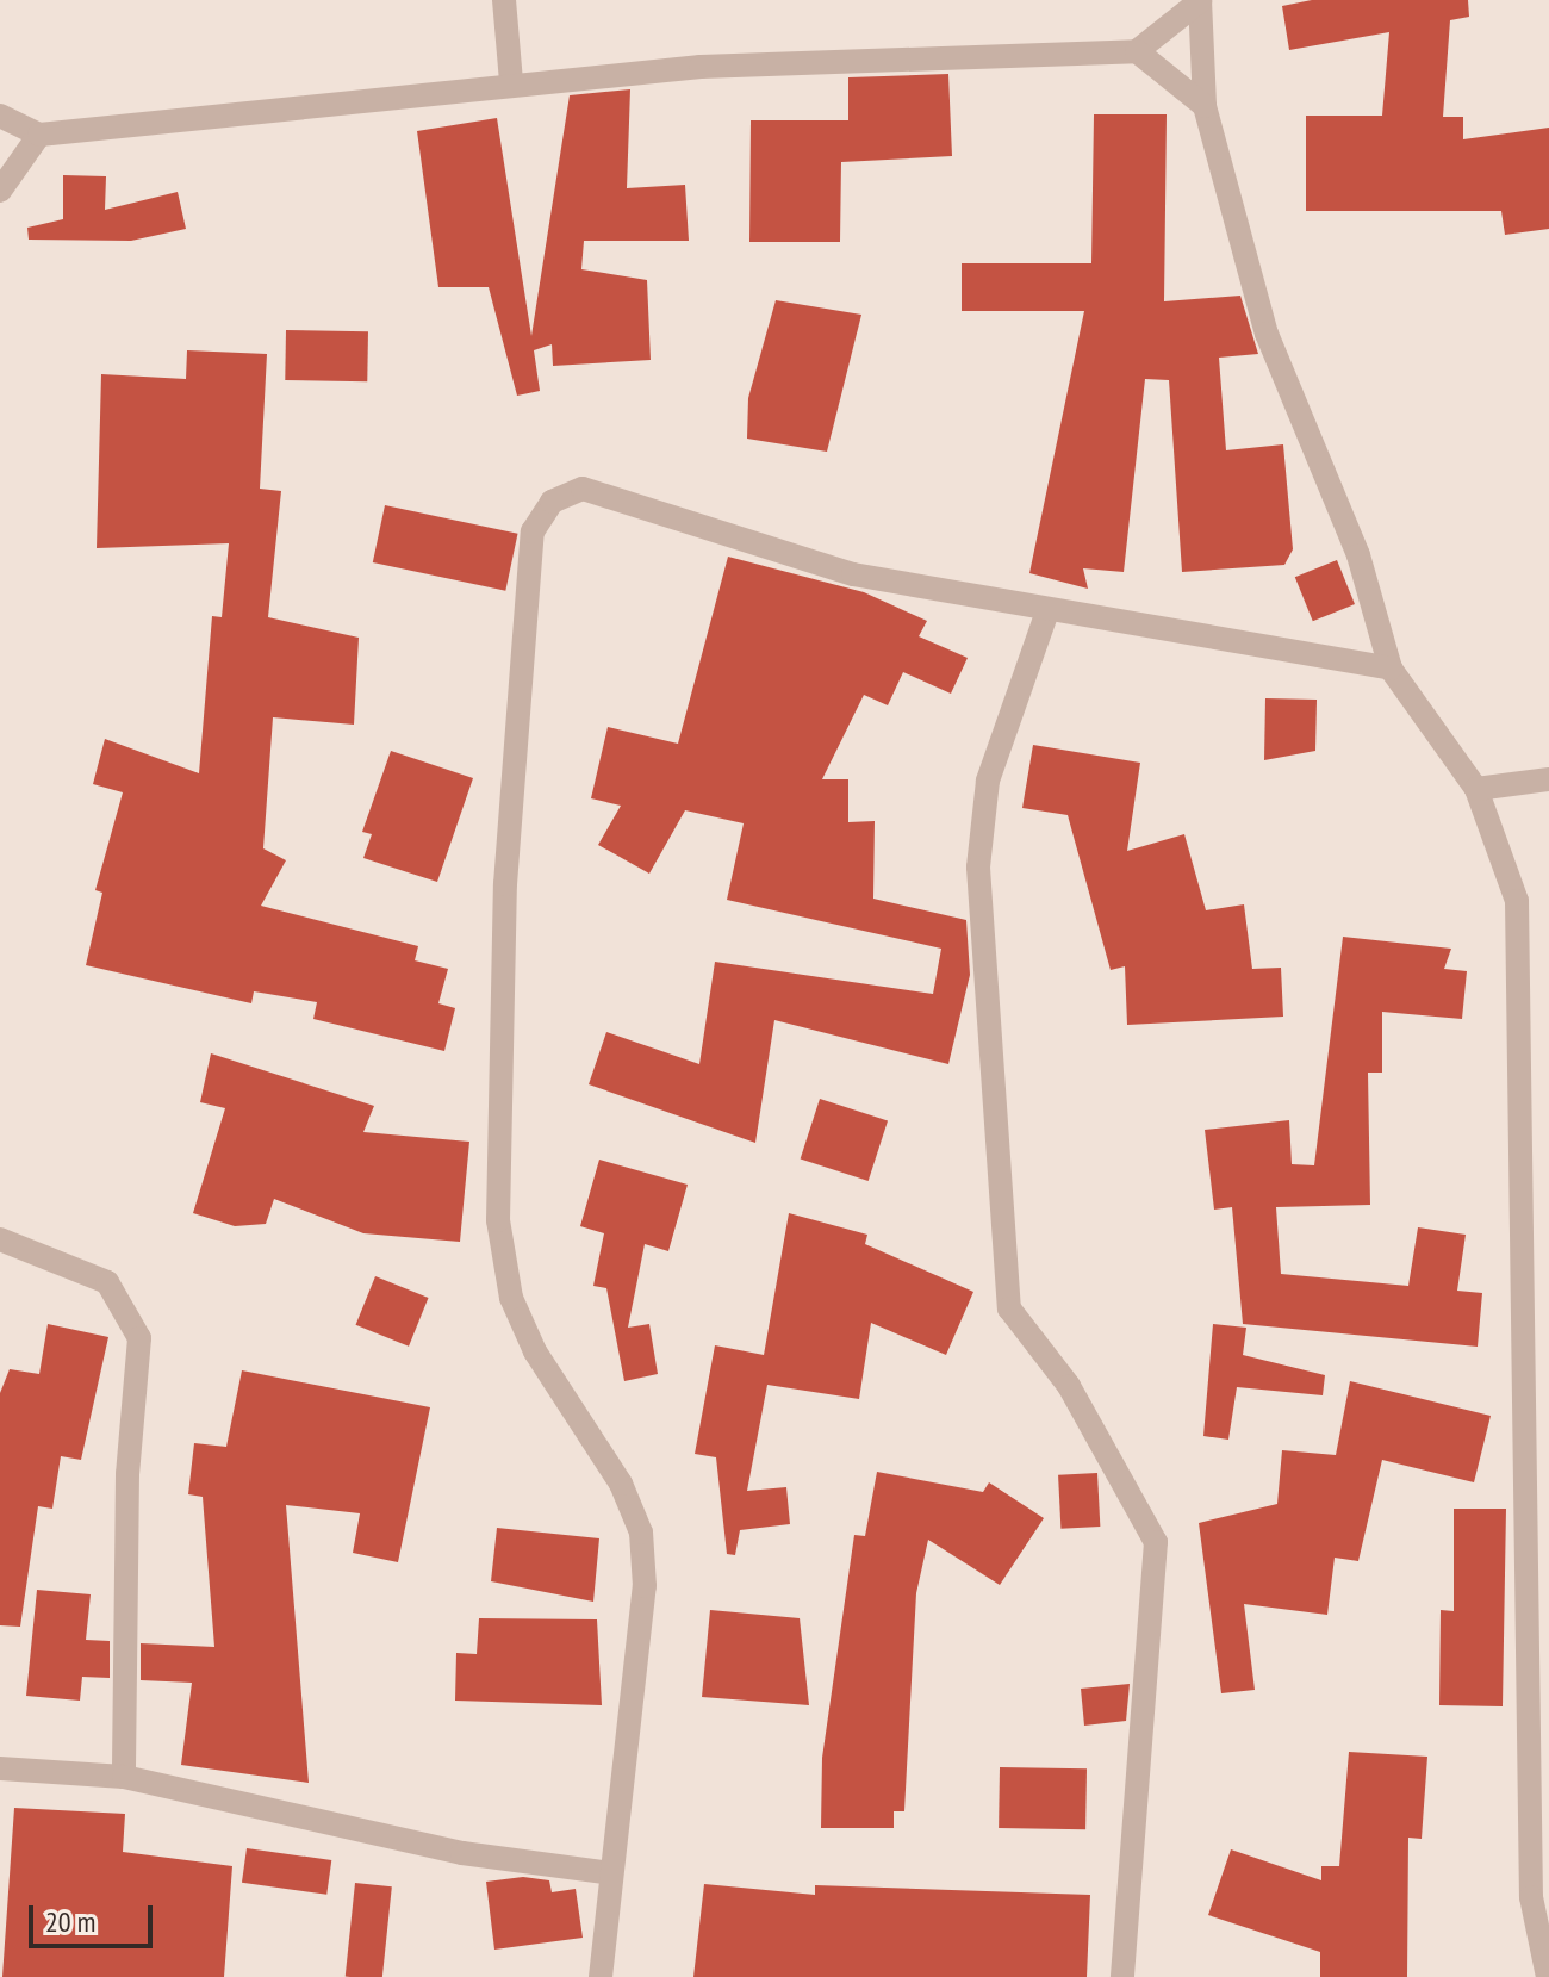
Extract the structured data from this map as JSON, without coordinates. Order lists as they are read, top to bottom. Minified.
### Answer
{"scale_bar":"20 m"}
